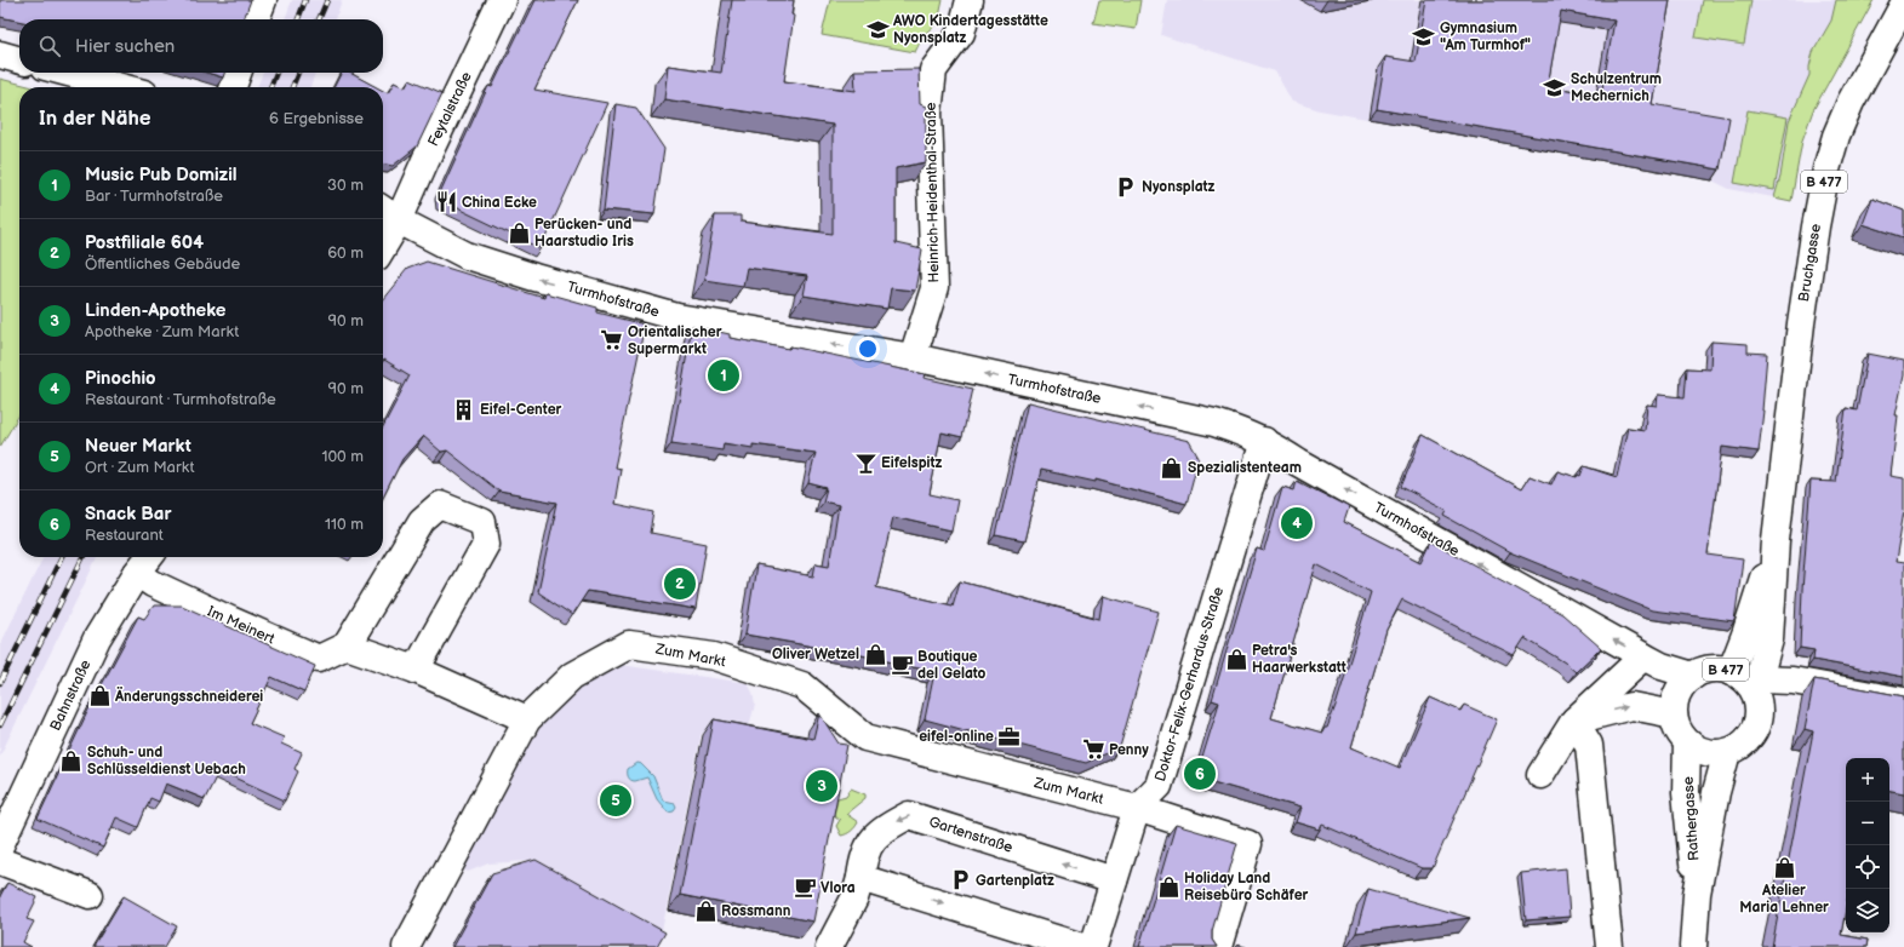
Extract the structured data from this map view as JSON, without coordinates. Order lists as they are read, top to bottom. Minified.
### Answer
{"streets":{"street":["Feytalstraße","B 477","Heinrich-Heidenthal-Straße","Bruchgasse","Turmhofstraße","Im Meinert","Zum Markt","Doktor-Felix-Gerhardus-Straße","Bahnstraße","Rathergasse","Gartenstraße"]},"crossings":[["Feytalstraße","Turmhofstraße"],["B 477","Bruchgasse"],["B 477","Turmhofstraße"],["B 477","Rathergasse"],["Heinrich-Heidenthal-Straße","Turmhofstraße"],["Bruchgasse","Turmhofstraße"],["Bruchgasse","Rathergasse"],["Turmhofstraße","Doktor-Felix-Gerhardus-Straße"],["Turmhofstraße","Rathergasse"],["Im Meinert","Bahnstraße"],["Zum Markt","Doktor-Felix-Gerhardus-Straße"],["Doktor-Felix-Gerhardus-Straße","Gartenstraße"]],"one_way":["Turmhofstraße","Gartenstraße"],"places":{"school or university":["AWO Kindertagesstätte Nyonsplatz","Gymnasium \"Am Turmhof\"","Schulzentrum Mechernich"],"parking":["Nyonsplatz","Gartenplatz"],"restaurant":["China Ecke"],"shop":["Perücken- und Haarstudio Iris","Spezialistenteam","Oliver Wetzel","Petra's Haarwerkstatt","Änderungsschneiderei","Schuh- und Schlüsseldienst Uebach","Atelier Maria Lehner","Holiday Land Reisebüro Schäfer","Rossmann"],"supermarket":["Orientalischer Supermarkt","Penny"],"building":["Eifel-Center"],"bar":["Eifelspitz"],"cafe":["Boutique del Gelato","Vlora"],"office":["eifel-online"]},"page":{"search":"Hier suchen","heading":["In der Nähe","6 Ergebnisse"],"list":[{"mark":"1","name":"Music Pub Domizil","note":"Bar · Turmhofstraße","value":"30 m"},{"mark":"2","name":"Postfiliale 604","note":"Öffentliches Gebäude","value":"60 m"},{"mark":"3","name":"Linden-Apotheke","note":"Apotheke · Zum Markt","value":"90 m"},{"mark":"4","name":"Pinochio","note":"Restaurant · Turmhofstraße","value":"90 m"},{"mark":"5","name":"Neuer Markt","note":"Ort · Zum Markt","value":"100 m"},{"mark":"6","name":"Snack Bar","note":"Restaurant","value":"110 m"}],"pins":["1","4","2","6","3","5"],"map_buttons":["+","−"]}}
